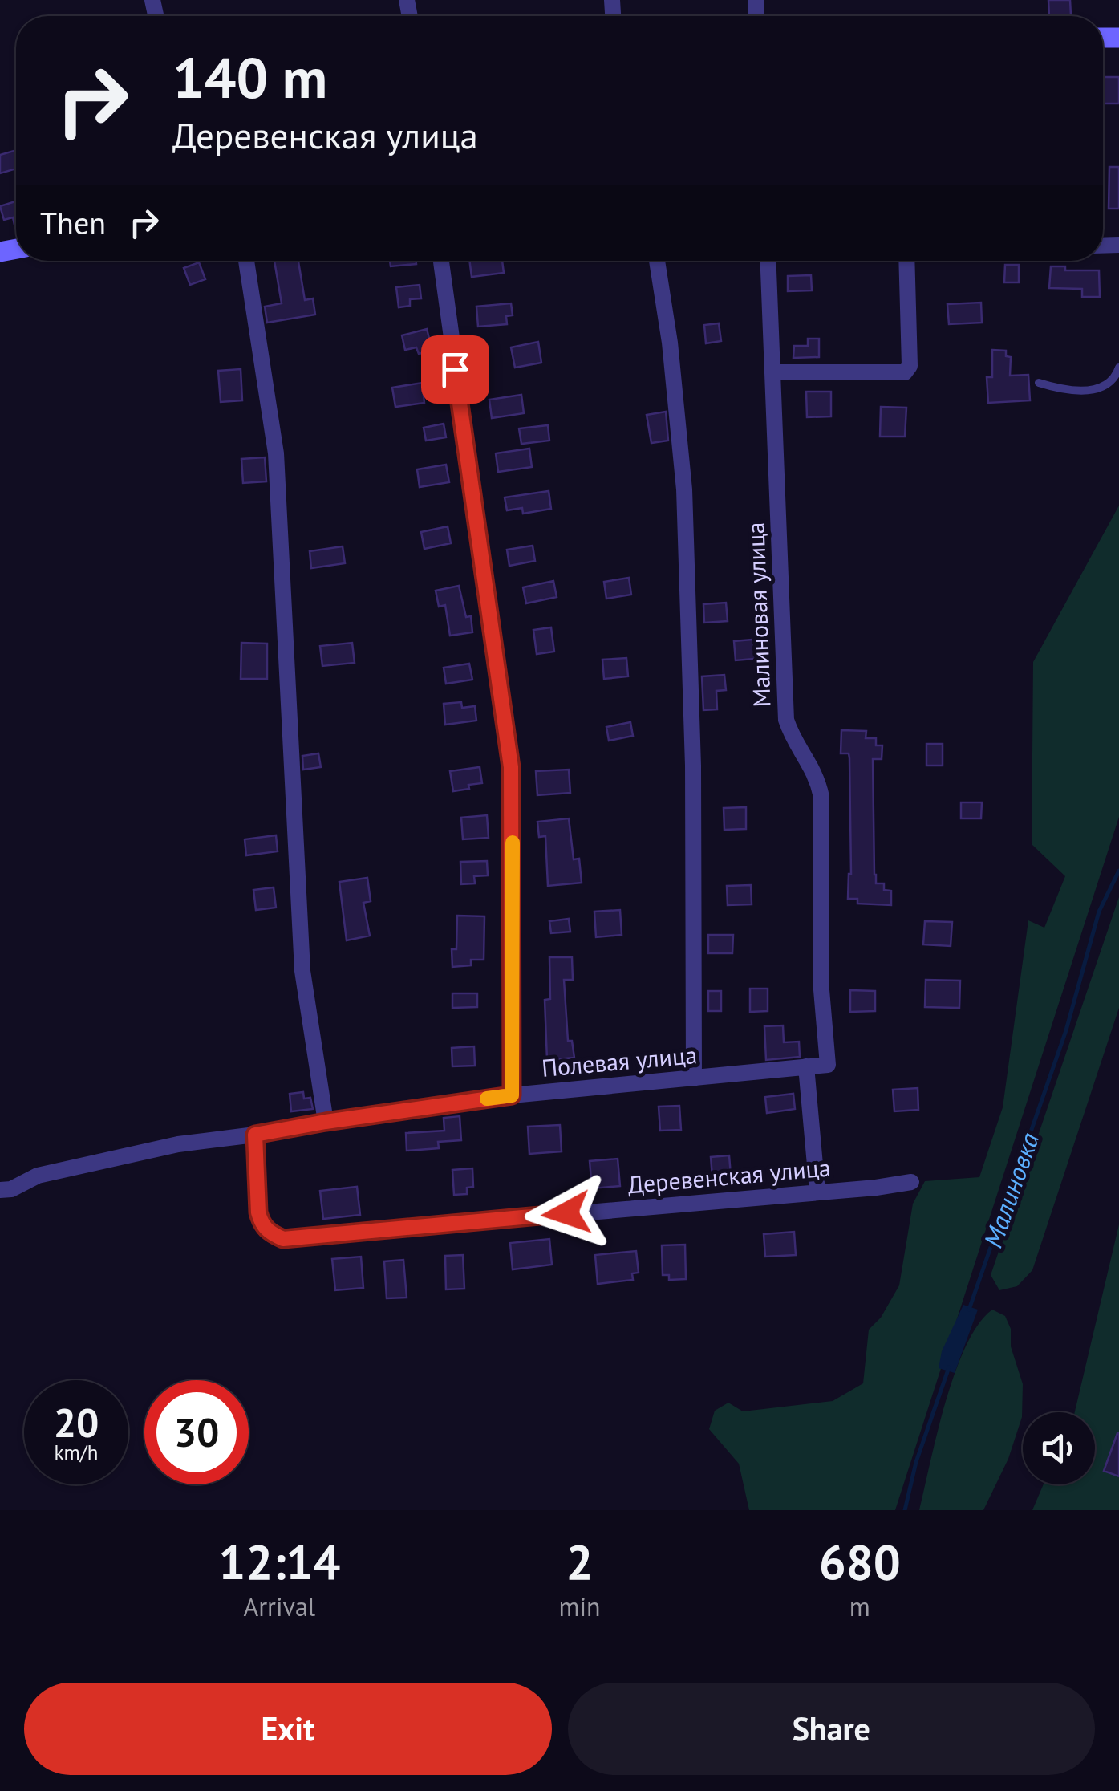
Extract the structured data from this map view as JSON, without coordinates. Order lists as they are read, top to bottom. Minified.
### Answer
{"streets":{"street":["Малиновая улица","Полевая улица","Деревенская улица"]},"crossings":[["Малиновая улица","Полевая улица"],["Полевая улица","Деревенская улица"]],"water":["Малиновка"],"page":{"turn":["140 m","Деревенская улица"],"then":"Then","speed":"20 km/h","limit":"30","eta":["12:14","Arrival","2","min","680","m"],"buttons":["Exit","Share"]}}
